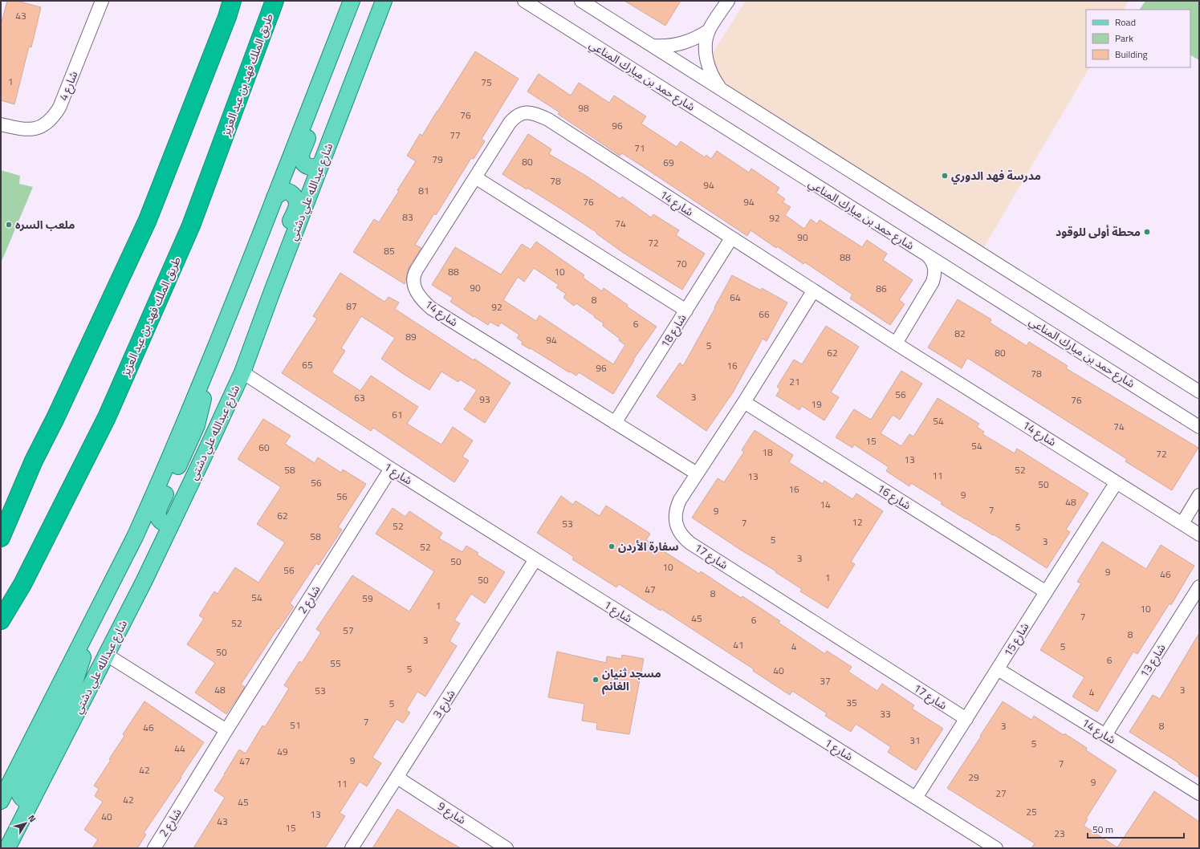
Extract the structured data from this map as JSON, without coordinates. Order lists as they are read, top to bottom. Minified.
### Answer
{"streets":{"highway":["طريق الملك فهد بن عبد العزيز"],"main road":["شارع عبدالله علي دشتي"],"street":["شارع حمد بن مبارك المناعي","شارع 4","شارع 14","شارع 18","شارع 1","شارع 16","شارع 17","شارع 2","شارع 15","شارع 13","شارع 3","شارع 9"]},"crossings":[["شارع عبدالله علي دشتي","شارع 1"],["شارع 14","شارع 18"],["شارع 14","شارع 17"],["شارع 14","شارع 15"],["شارع 14","شارع 13"],["شارع 1","شارع 2"],["شارع 1","شارع 15"],["شارع 1","شارع 3"],["شارع 16","شارع 17"],["شارع 16","شارع 15"],["شارع 17","شارع 15"],["شارع 3","شارع 9"]],"places":["مدرسة فهد الدوري","ملعب السره","محطة أولى للوقود","سفارة الأردن","مسجد ثنيان الغانم"],"house_numbers":["43","1","75","98","76","96","77","71","79","80","69","78","94","81","76","94","83","92","74","90","72","85","88","70","88","10","90","86","64","8","87","92","66","6","82","89","94","5","62","80","65","16","96","78","21","56","3","63","93","76","19","61","54","74","15","54","60","18","72","13","58","52","11","13","56","50","16","9","56","48","14","7","9","62","12","7","53","52","5","58","5","3","52","3","50","10","56","9","46","1","50","47","8","54","59","1","10","7","45","6","52","57","8","3","41","4","5","50","6","55","5","40","37","48","3","53","4","35","5","33","7","51","3","8","46","31","5","44","49","9","47","7","42","29","9","11","27","42","45","25","13","40","43","15","23"],"legend":["Road","Park","Building"],"scale_bar":"50 m","north":"top right"}
